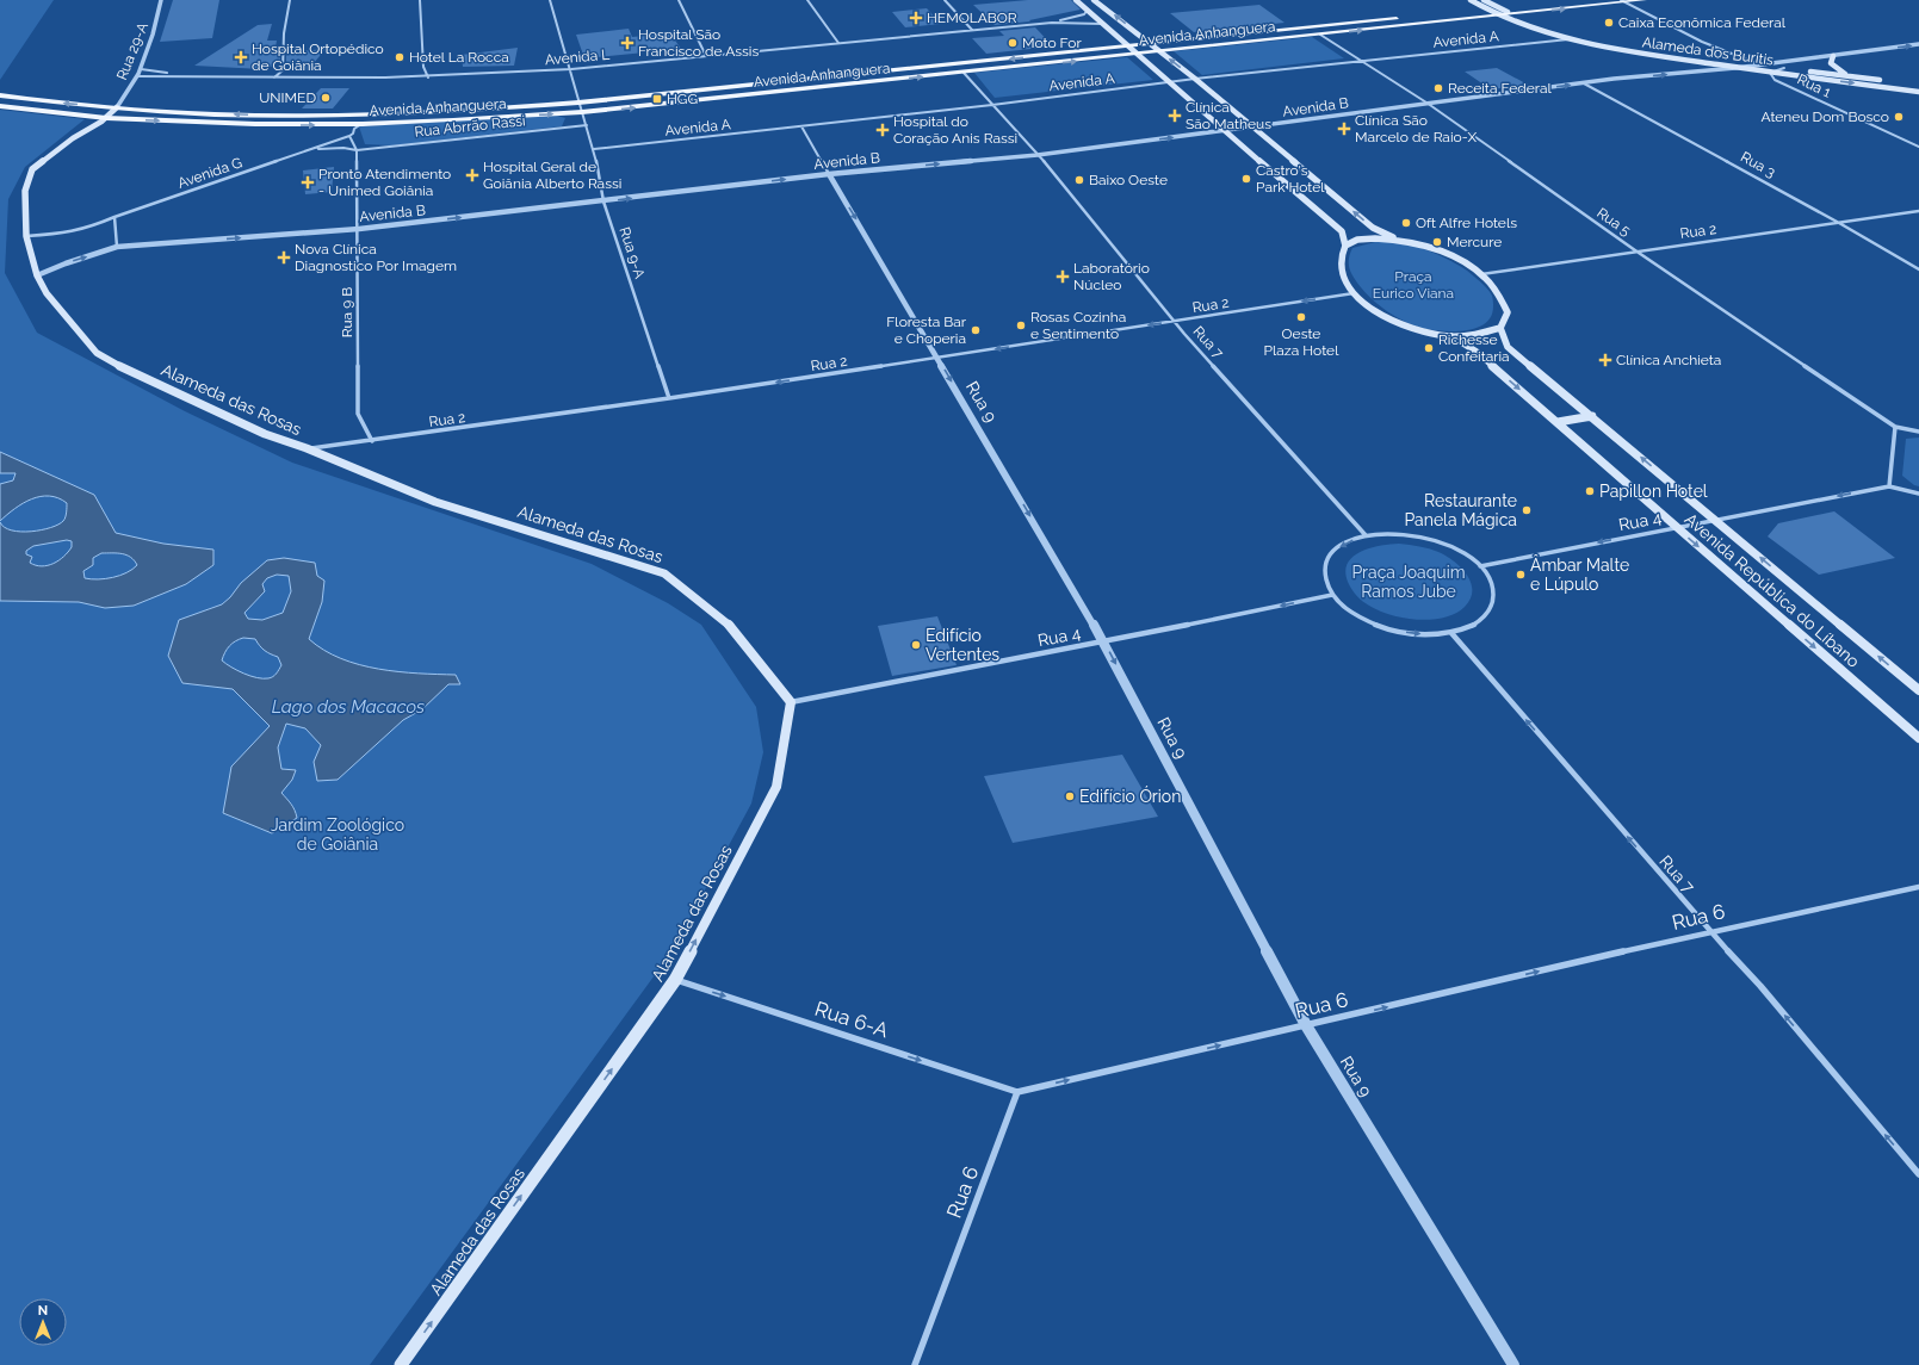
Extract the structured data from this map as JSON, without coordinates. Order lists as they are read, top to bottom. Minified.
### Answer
{"streets":{"main road":["Avenida Anhanguera","Alameda dos Buritis","Alameda das Rosas","Avenida República do Líbano"],"street":["Avenida A","Rua 29-A","Avenida L","Rua 1","Avenida B","Rua Abrrão Rassi","Rua 3","Avenida G","Rua 5","Rua 2","Rua 9-A","Rua 9 B","Rua 7","Rua 9","Rua 4","Rua 6","Rua 6-A"]},"crossings":[["Avenida Anhanguera","Rua 29-A"],["Avenida Anhanguera","Alameda dos Buritis"],["Avenida Anhanguera","Rua 5"],["Avenida Anhanguera","Rua 9-A"],["Avenida Anhanguera","Rua 7"],["Avenida Anhanguera","Alameda das Rosas"],["Avenida A","Alameda dos Buritis"],["Avenida A","Rua 5"],["Avenida A","Rua 9-A"],["Avenida A","Rua 7"],["Avenida A","Rua 9"],["Rua 29-A","Avenida L"],["Rua 29-A","Alameda das Rosas"],["Alameda dos Buritis","Rua 1"],["Alameda dos Buritis","Avenida B"],["Avenida B","Rua 3"],["Avenida B","Rua 5"],["Avenida B","Rua 9-A"],["Avenida B","Rua 9 B"],["Avenida B","Rua 7"],["Avenida B","Alameda das Rosas"],["Avenida B","Rua 9"],["Rua Abrrão Rassi","Avenida G"],["Rua Abrrão Rassi","Rua 9-A"],["Rua Abrrão Rassi","Rua 9 B"],["Rua 3","Rua 2"],["Avenida G","Rua 9 B"],["Avenida G","Alameda das Rosas"],["Rua 5","Rua 2"],["Rua 2","Rua 9-A"],["Rua 2","Rua 9 B"],["Rua 2","Rua 7"],["Rua 2","Alameda das Rosas"],["Rua 2","Rua 9"],["Rua 7","Rua 4"],["Rua 7","Rua 6"],["Alameda das Rosas","Rua 4"],["Alameda das Rosas","Rua 6-A"],["Rua 9","Rua 4"],["Rua 9","Rua 6"],["Rua 4","Avenida República do Líbano"],["Rua 6","Rua 6-A"]],"one_way":["Avenida B","Rua 2","Rua 7","Alameda das Rosas","Rua 9","Rua 4","Rua 6","Rua 6-A"],"water":["Lago dos Macacos"],"parks":["Praça Eurico Viana","Praça Joaquim Ramos Jube","Jardim Zoológico de Goiânia"],"places":{"health":["HEMOLABOR","Hospital São Francisco de Assis","Hospital Ortopédico de Goiânia","Clínica São Matheus","Clínica São Marcelo de Raio-X","Hospital do Coração Anis Rassi","Hospital Geral de Goiânia Alberto Rassi","Pronto Atendimento - Unimed Goiânia","Nova Clínica Diagnostico Por Imagem","Laboratório Núcleo","Clínica Anchieta"],"other":["Caixa Econômica Federal","Moto For","Hotel La Rocca","Receita Federal","UNIMED","Ateneu Dom Bosco","Castro's Park Hotel","Baixo Oeste","Oft Alfre Hotels","Mercure","Oeste Plaza Hotel","Rosas Cozinha e Sentimento","Floresta Bar e Choperia","Richesse Confeitaria","Papillon Hotel","Restaurante Panela Mágica","Âmbar Malte e Lúpulo","Edifício Vertentes","Edifício Órion"],"transit":["HGG"]},"north":"top"}
